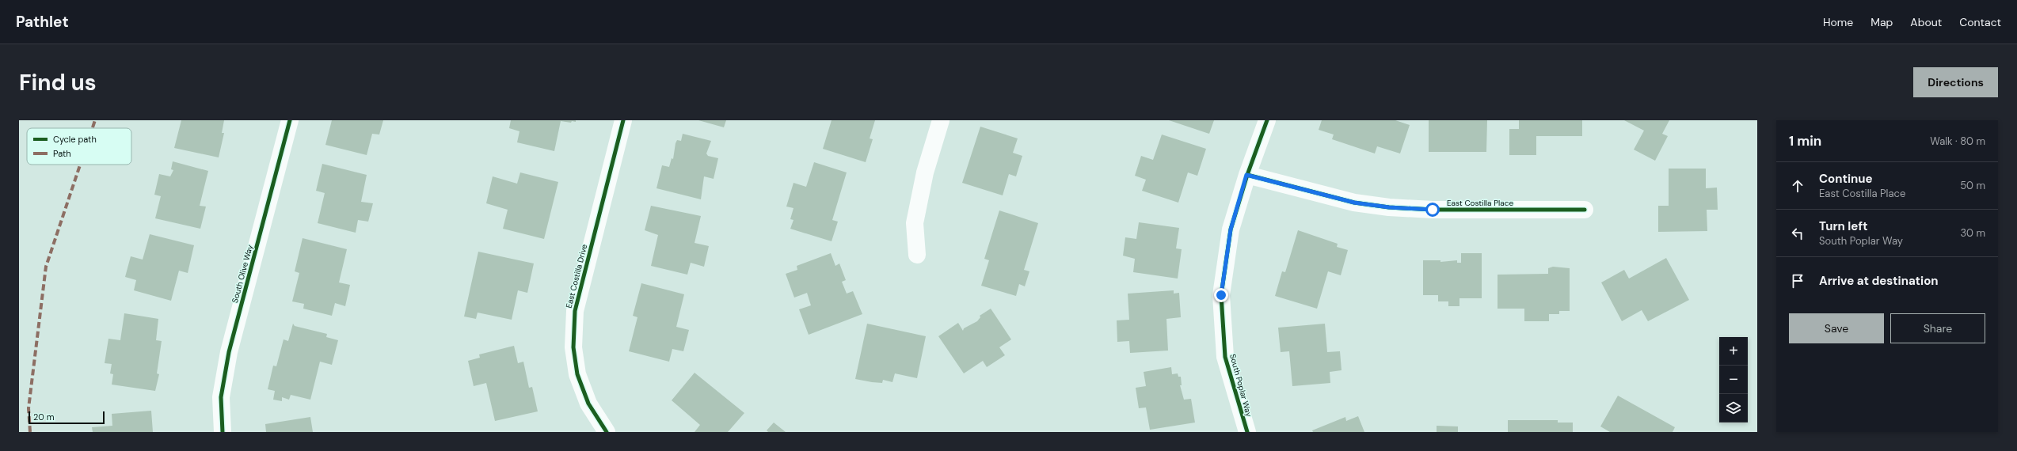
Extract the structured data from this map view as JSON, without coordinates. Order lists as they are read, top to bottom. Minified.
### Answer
{"streets":{"street":["East Costilla Place","South Olive Way","East Costilla Drive","South Poplar Way"]},"crossings":[["East Costilla Place","South Poplar Way"]],"legend":["Cycle path","Path"],"scale_bar":"20 m","page":{"header":"Pathlet","nav":["Home","Map","About","Contact"],"buttons":["Directions",["Save","Share"]],"title":"Find us","heading":["1 min","Walk · 80 m"],"list":[["Continue","East Costilla Place","50 m"],["Turn left","South Poplar Way","30 m"],"Arrive at destination"],"map_buttons":["+","−"],"scale":"20 m"}}
